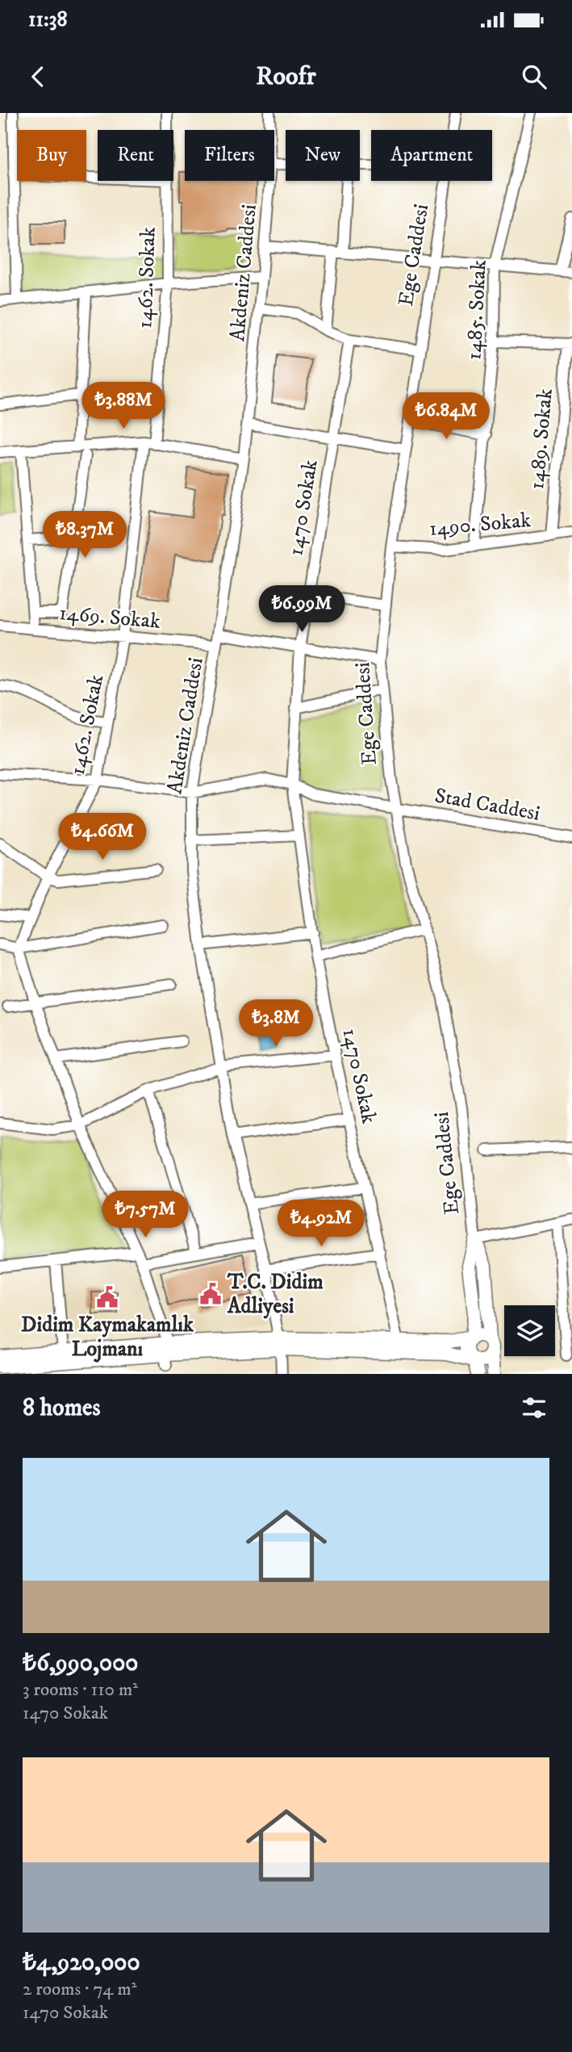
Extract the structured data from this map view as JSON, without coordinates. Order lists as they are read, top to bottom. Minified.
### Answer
{"streets":{"main road":["Ege Caddesi"],"street":["Akdeniz Caddesi","1462. Sokak","1485. Sokak","1489. Sokak","1470 Sokak","1490. Sokak","1469. Sokak","Stad Caddesi"]},"crossings":[["Ege Caddesi","1490. Sokak"],["Ege Caddesi","Stad Caddesi"],["Akdeniz Caddesi","1469. Sokak"],["1462. Sokak","1469. Sokak"],["1485. Sokak","1490. Sokak"],["1489. Sokak","1490. Sokak"],["1470 Sokak","Stad Caddesi"]],"places":{"public building":["T.C. Didim Adliyesi","Didim Kaymakamlık Lojmanı"]},"page":{"status":"11:38","header":"Roofr","chip":["Buy","Rent","Filters","New","Apartment"],"price":["₺3.88M","₺6.84M","₺8.37M","₺6.99M","₺4.66M","₺3.8M","₺7.57M","₺4.92M"],"heading":"8 homes","list":[{"name":"₺6,990,000","note":"3 rooms · 110 m² · 1470 Sokak"},{"name":"₺4,920,000","note":"2 rooms · 74 m² · 1470 Sokak"}]}}
